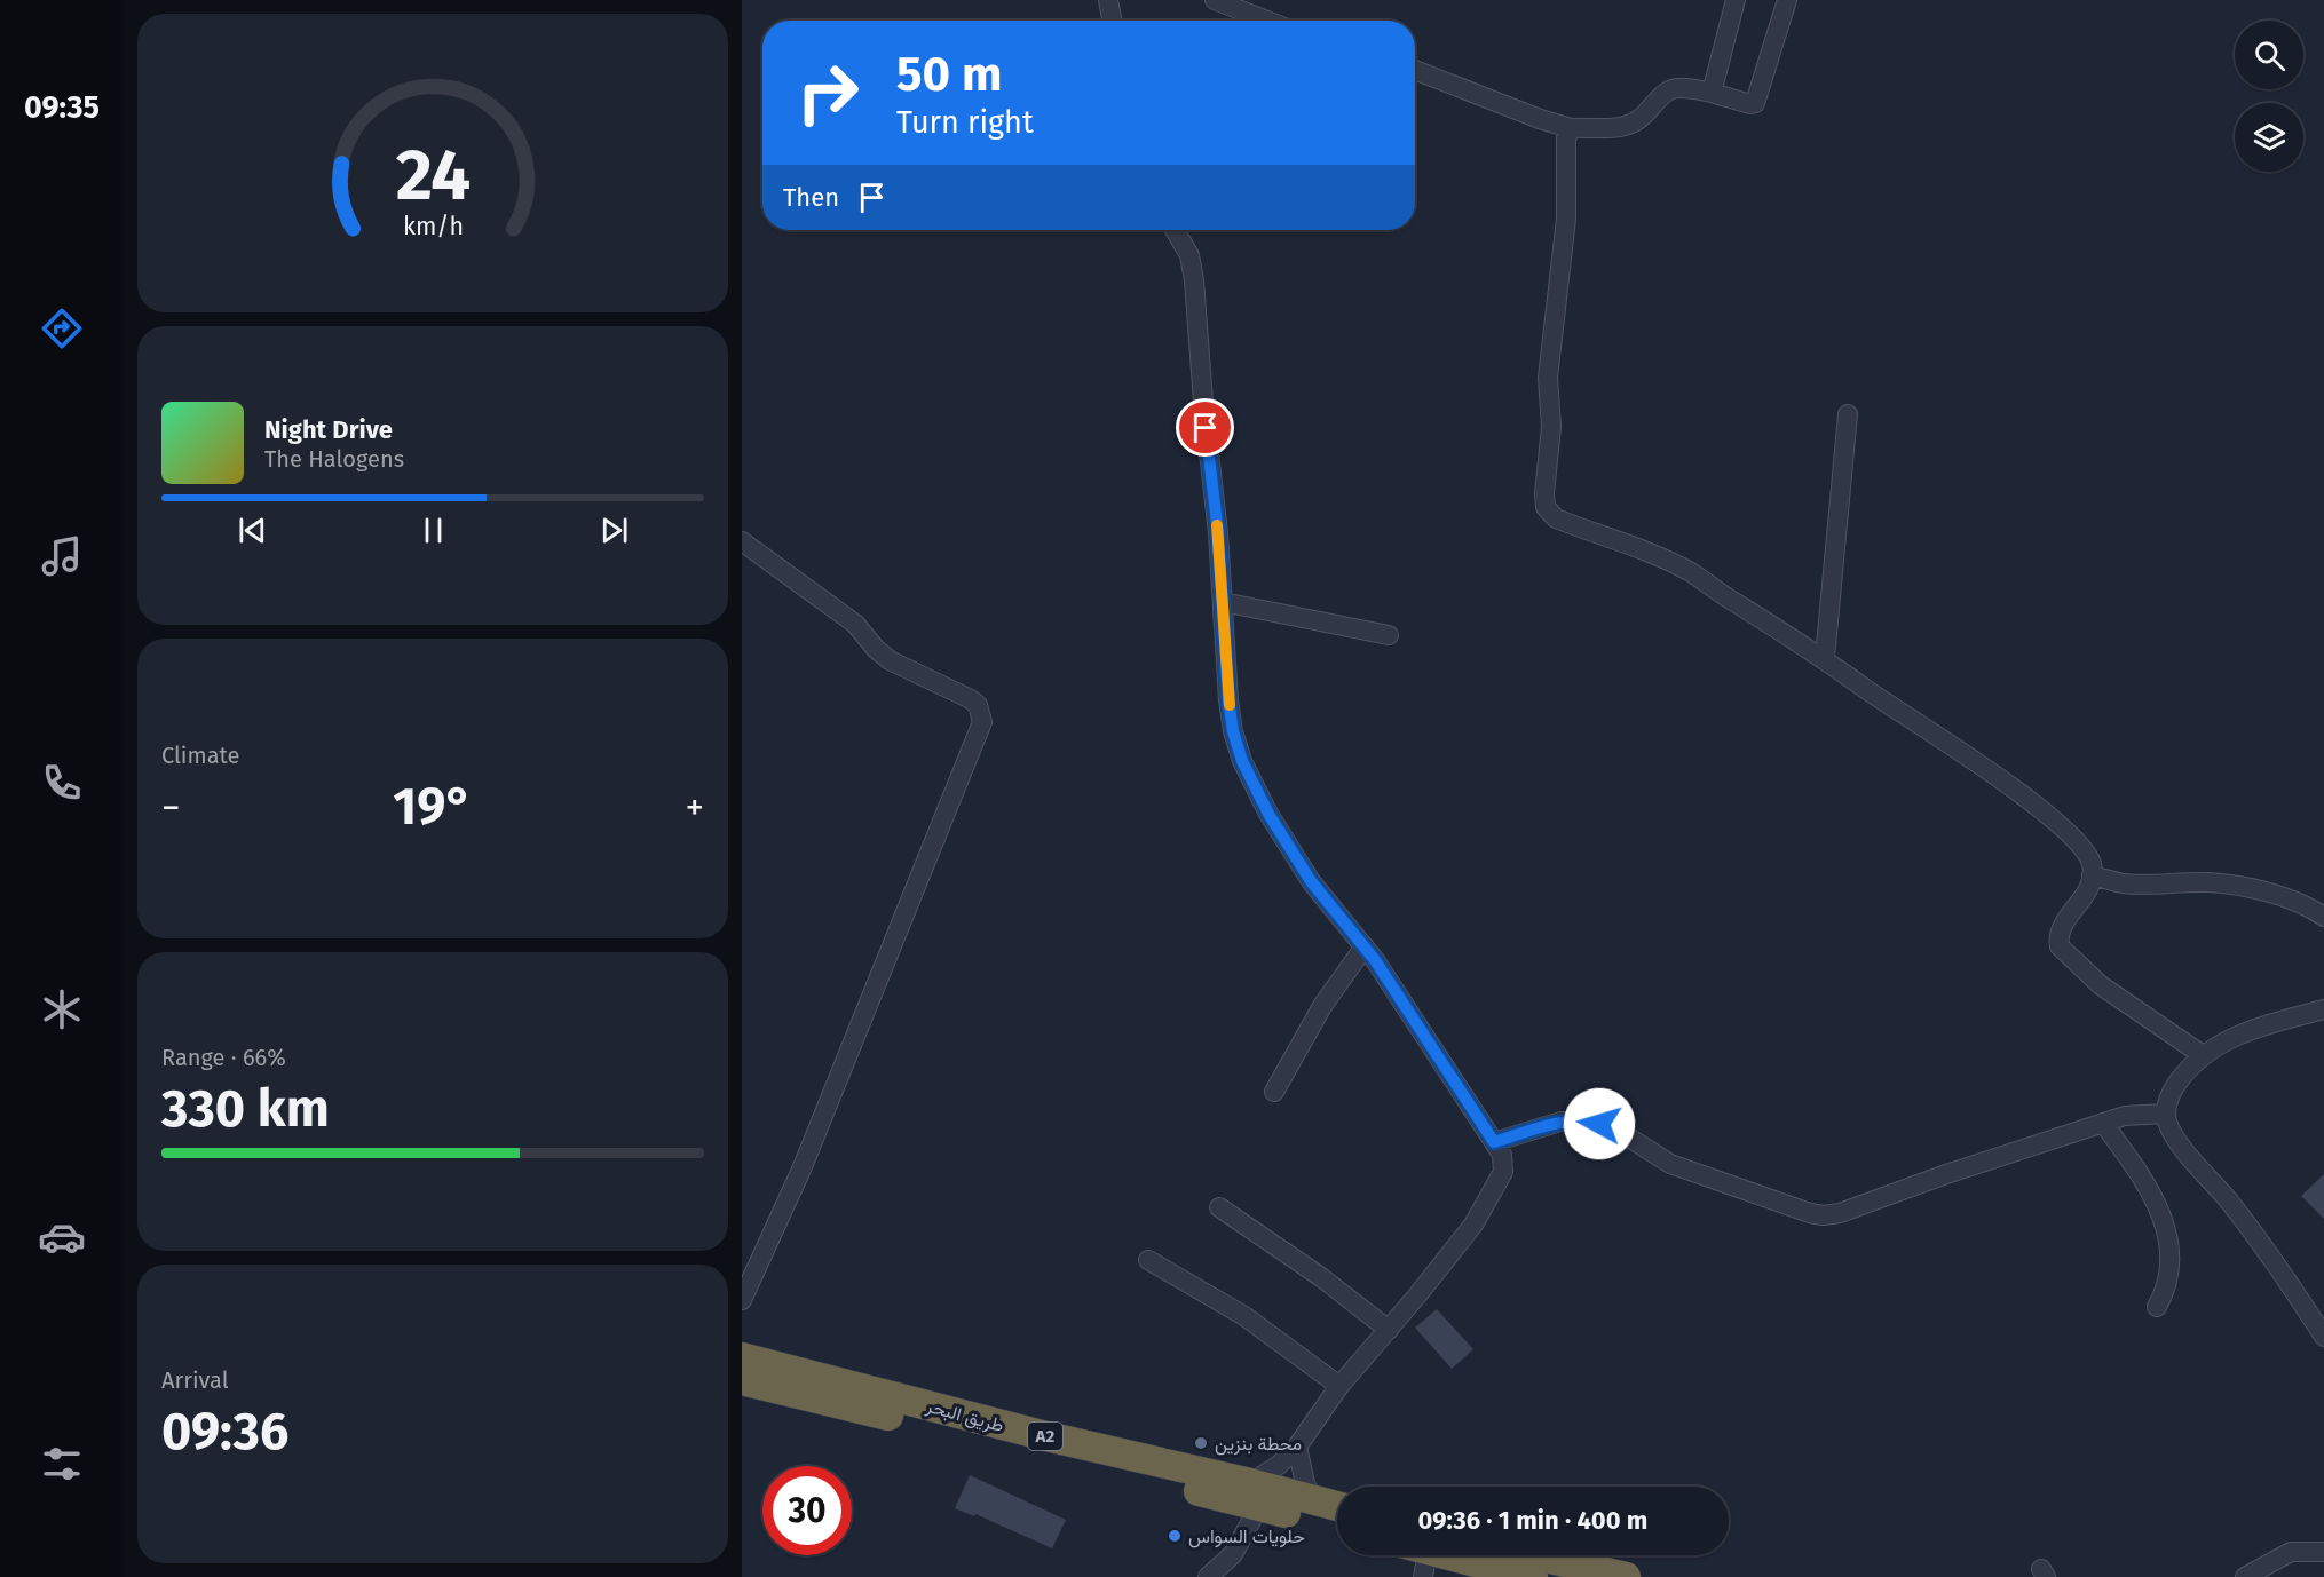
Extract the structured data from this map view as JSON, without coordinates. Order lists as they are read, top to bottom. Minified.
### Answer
{"streets":{"highway":["طريق البحر","A2"]},"places":["محطة بنزين","حلويات السواس"],"page":{"tabs":"09:35","turn":["50 m","Turn right"],"then":"Then","song":["Night Drive","The Halogens"],"tile":["Climate",["Range · 66%","330 km"],["Arrival","09:36"]],"heat":["−","19°","+"],"limit":"30","trip":"09:36 · 1 min · 400 m","gauge":["24","km/h"]}}
